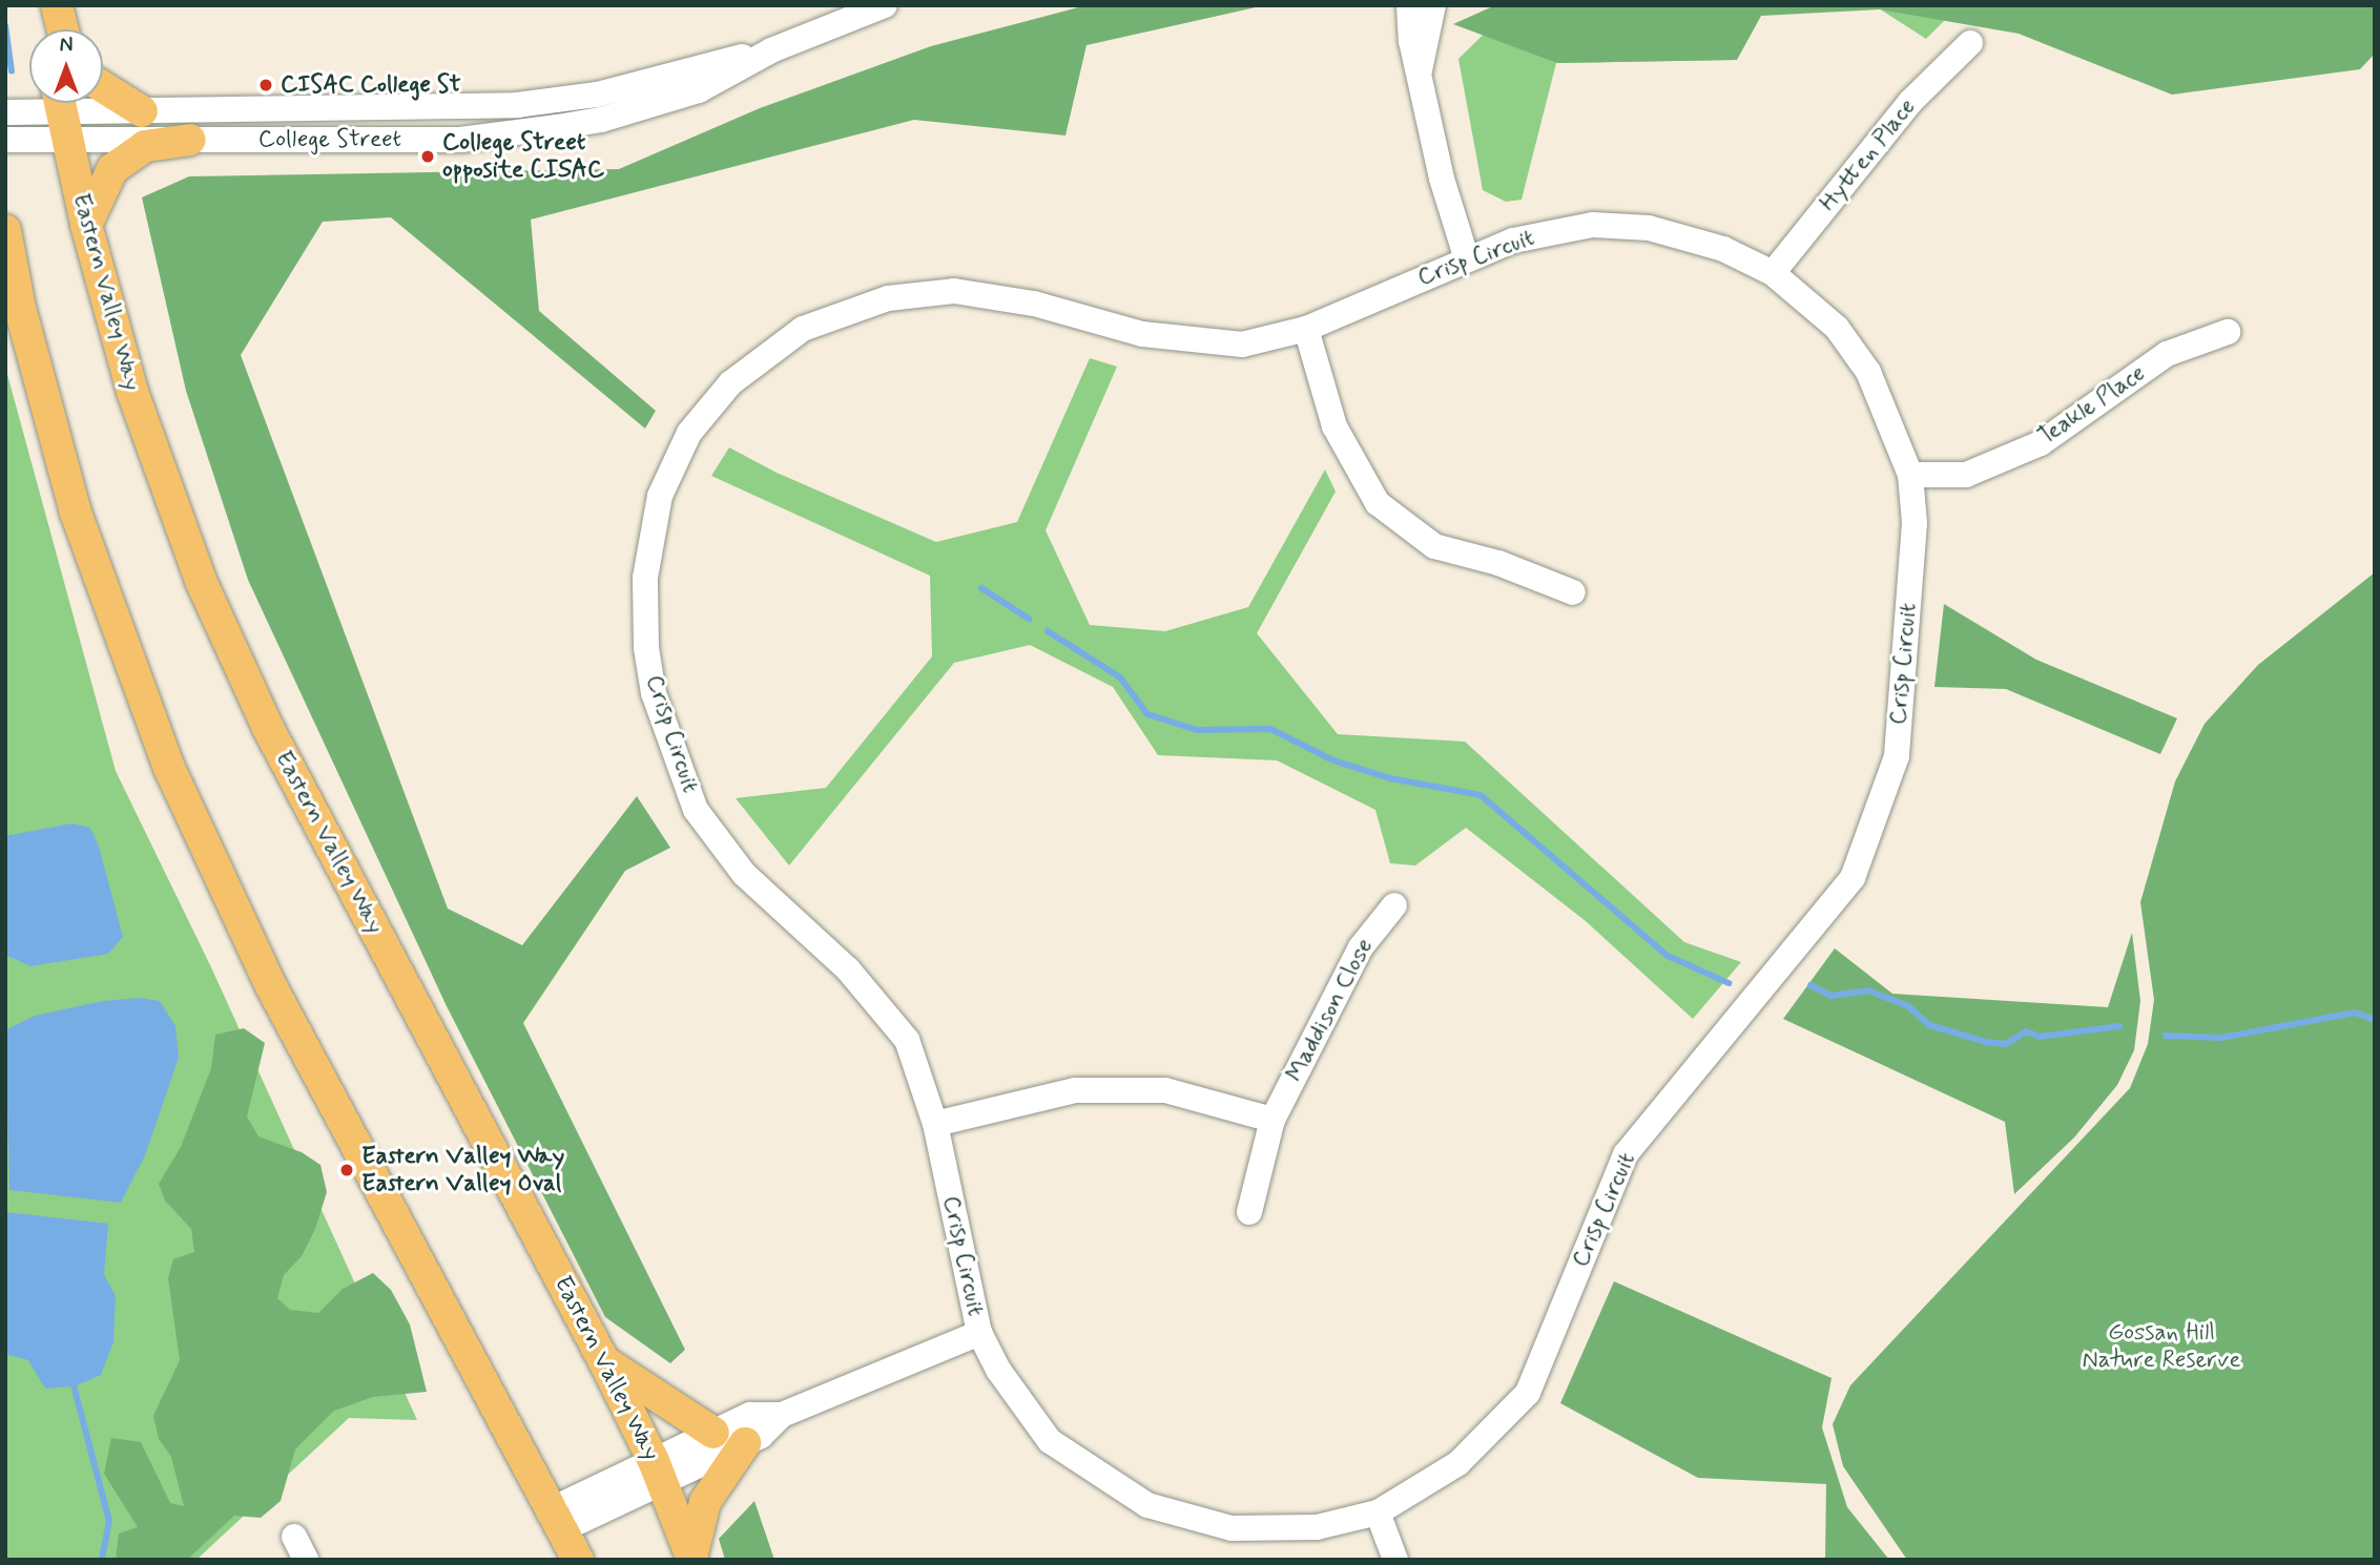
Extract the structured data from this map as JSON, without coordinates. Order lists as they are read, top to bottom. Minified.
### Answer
{"streets":{"main road":["Eastern Valley Way"],"street":["College Street","Hytten Place","Crisp Circuit","Teakle Place","Maddison Close"]},"crossings":[["College Street","Eastern Valley Way"],["Hytten Place","Crisp Circuit"],["Crisp Circuit","Eastern Valley Way"],["Crisp Circuit","Teakle Place"]],"parks":["Gossan Hill Nature Reserve"],"places":["CISAC College St","College Street opposite CISAC","Eastern Valley Way Eastern Valley Oval"],"north":"top"}
